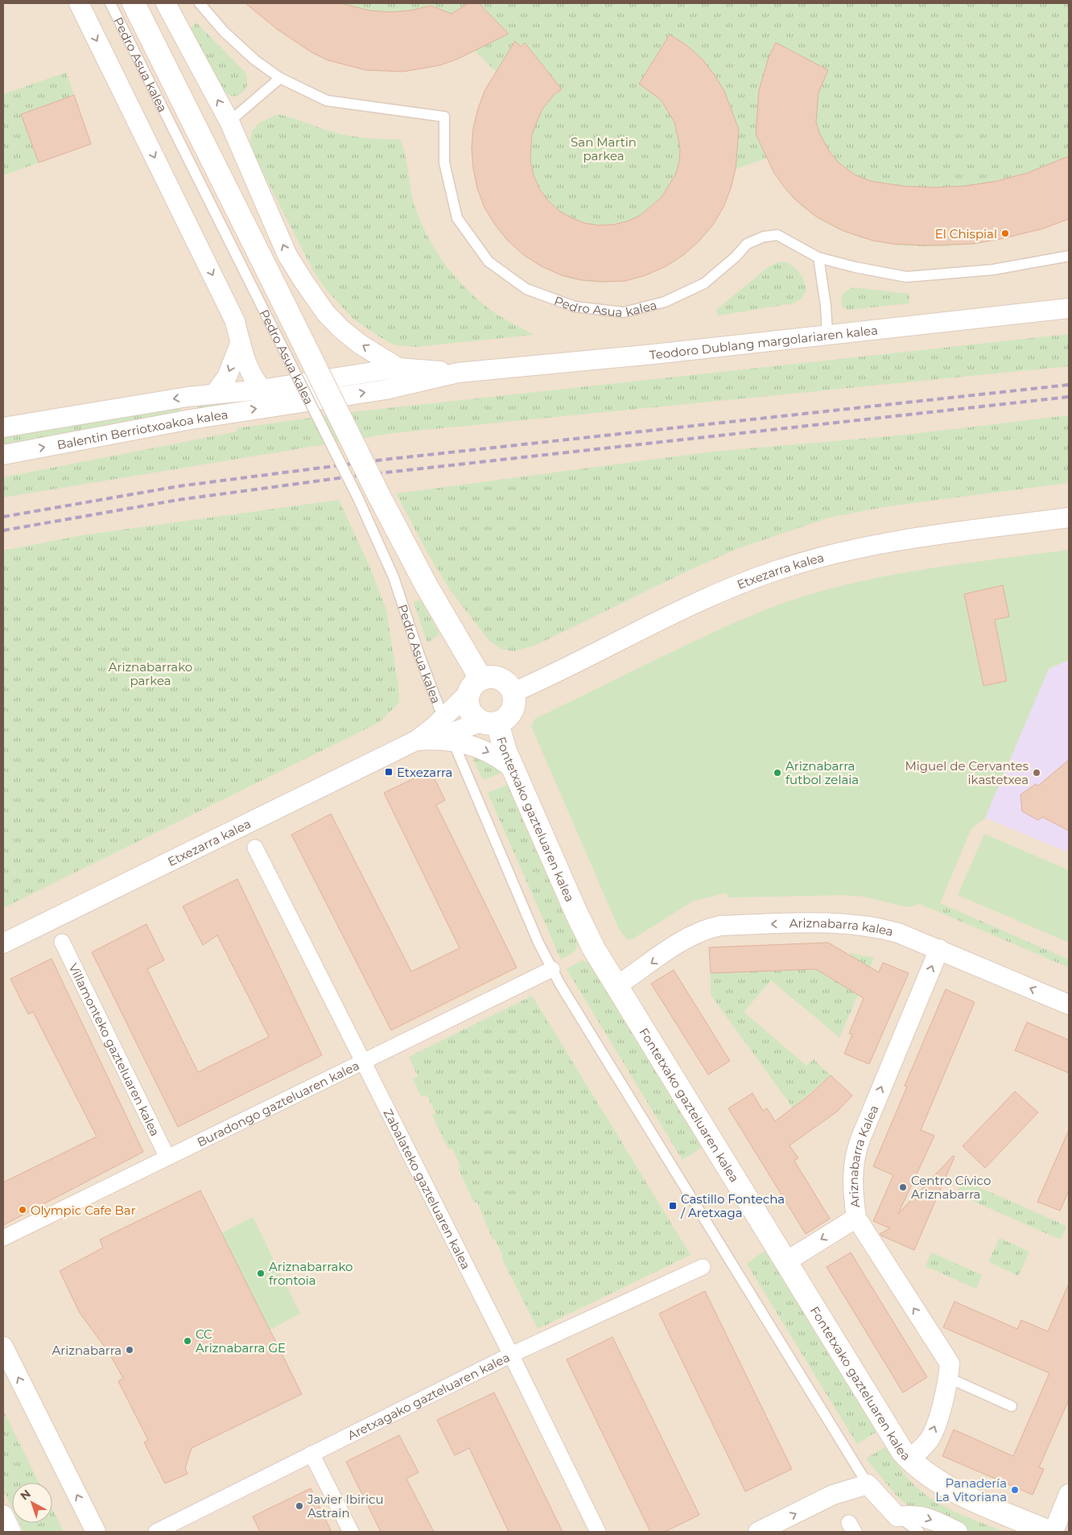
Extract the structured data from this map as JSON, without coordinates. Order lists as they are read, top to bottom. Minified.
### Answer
{"streets":{"main road":["Pedro Asua kalea","Fontetxako gazteluaren kalea"],"street":["Teodoro Dublang margolariaren kalea","Balentin Berriotxoakoa kalea","Etxezarra kalea","Ariznabarra kalea","Villamonteko gazteluaren kalea","Buradongo gazteluaren kalea","Ariznabarra Kalea","Zabalateko gazteluaren kalea","Aretxagako gazteluaren kalea"]},"crossings":[["Pedro Asua kalea","Etxezarra kalea"],["Pedro Asua kalea","Fontetxako gazteluaren kalea"],["Teodoro Dublang margolariaren kalea","Balentin Berriotxoakoa kalea"],["Etxezarra kalea","Fontetxako gazteluaren kalea"],["Fontetxako gazteluaren kalea","Ariznabarra kalea"],["Fontetxako gazteluaren kalea","Ariznabarra Kalea"],["Ariznabarra kalea","Ariznabarra Kalea"],["Villamonteko gazteluaren kalea","Buradongo gazteluaren kalea"],["Buradongo gazteluaren kalea","Zabalateko gazteluaren kalea"],["Zabalateko gazteluaren kalea","Aretxagako gazteluaren kalea"]],"one_way":["Ariznabarra kalea","Ariznabarra Kalea"],"parks":["San Martin parkea","Ariznabarrako parkea"],"places":{"other":["El Chispial","Ariznabarra futbol zelaia","Miguel de Cervantes ikastetxea","Centro Cívico Ariznabarra","Olympic Cafe Bar","Ariznabarrako frontoia","CC Ariznabarra GE","Ariznabarra","Panadería La Vitoriana","Javier Ibiricu Astrain"],"transit":["Etxezarra","Castillo Fontecha / Aretxaga"]},"north":"top left"}
